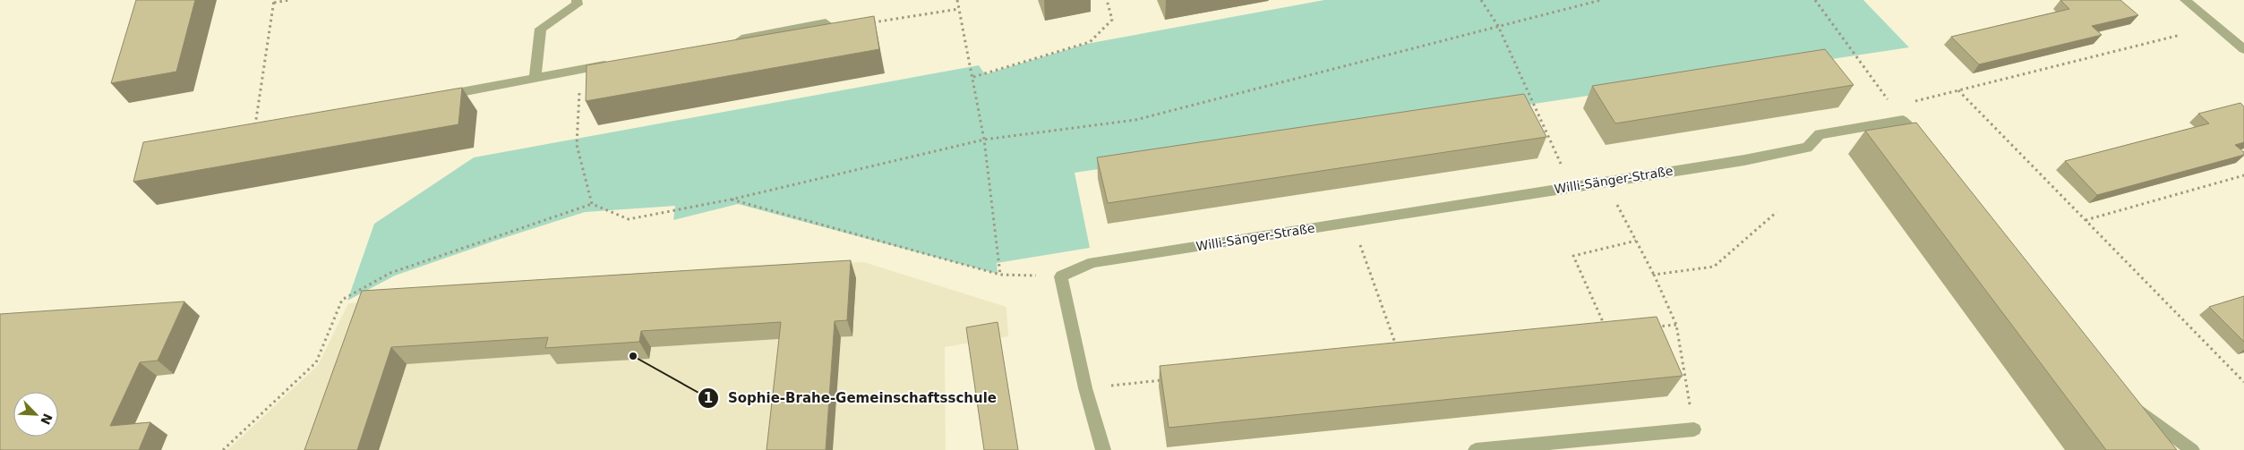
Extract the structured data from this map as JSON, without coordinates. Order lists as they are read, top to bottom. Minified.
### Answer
{"streets":{"street":["Willi-Sänger-Straße"]},"places":["Sophie-Brahe-Gemeinschaftsschule"],"north":"bottom right"}
